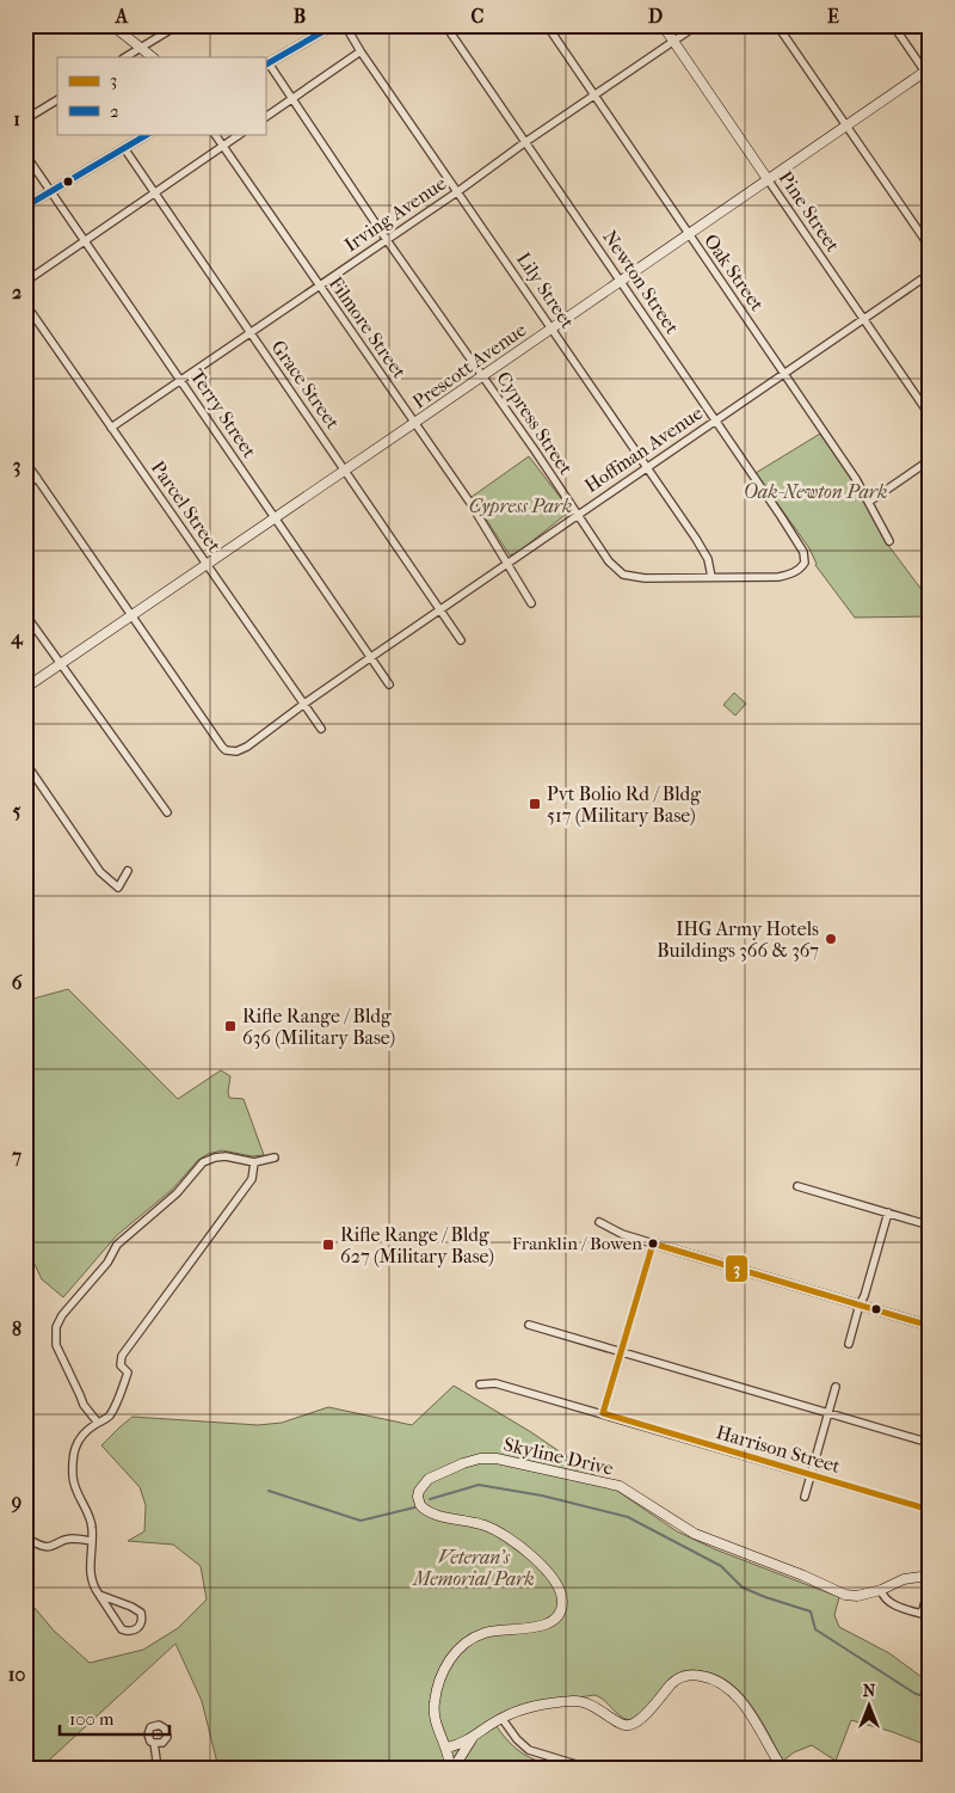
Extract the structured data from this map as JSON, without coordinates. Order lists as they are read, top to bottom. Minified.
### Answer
{"streets":{"street":["Pine Street","Irving Avenue","Oak Street","Newton Street","Lily Street","Filmore Street","Prescott Avenue","Grace Street","Terry Street","Cypress Street","Hoffman Avenue","Parcel Street","Harrison Street","Skyline Drive"]},"crossings":[["Pine Street","Irving Avenue"],["Pine Street","Prescott Avenue"],["Pine Street","Hoffman Avenue"],["Irving Avenue","Oak Street"],["Irving Avenue","Newton Street"],["Irving Avenue","Lily Street"],["Irving Avenue","Filmore Street"],["Irving Avenue","Grace Street"],["Irving Avenue","Terry Street"],["Irving Avenue","Cypress Street"],["Irving Avenue","Parcel Street"],["Oak Street","Prescott Avenue"],["Oak Street","Hoffman Avenue"],["Newton Street","Prescott Avenue"],["Newton Street","Cypress Street"],["Newton Street","Hoffman Avenue"],["Lily Street","Prescott Avenue"],["Lily Street","Cypress Street"],["Lily Street","Hoffman Avenue"],["Filmore Street","Prescott Avenue"],["Filmore Street","Hoffman Avenue"],["Prescott Avenue","Grace Street"],["Prescott Avenue","Terry Street"],["Prescott Avenue","Cypress Street"],["Prescott Avenue","Hoffman Avenue"],["Prescott Avenue","Parcel Street"],["Grace Street","Hoffman Avenue"],["Terry Street","Hoffman Avenue"],["Cypress Street","Hoffman Avenue"],["Hoffman Avenue","Parcel Street"]],"parks":["Oak-Newton Park","Cypress Park","Veteran's Memorial Park"],"places":{"transit":["Pvt Bolio Rd / Bldg 517 (Military Base)","Rifle Range / Bldg 636 (Military Base)","Rifle Range / Bldg 627 (Military Base)"],"other":["IHG Army Hotels Buildings 366 & 367","Franklin / Bowen"]},"lines":["transit line 2","transit line 3"],"legend":["3","2"],"scale_bar":"100 m","north":"top","grid":{"columns":["A","B","C","D","E"],"rows":["1","2","3","4","5","6","7","8","9","10"]}}
